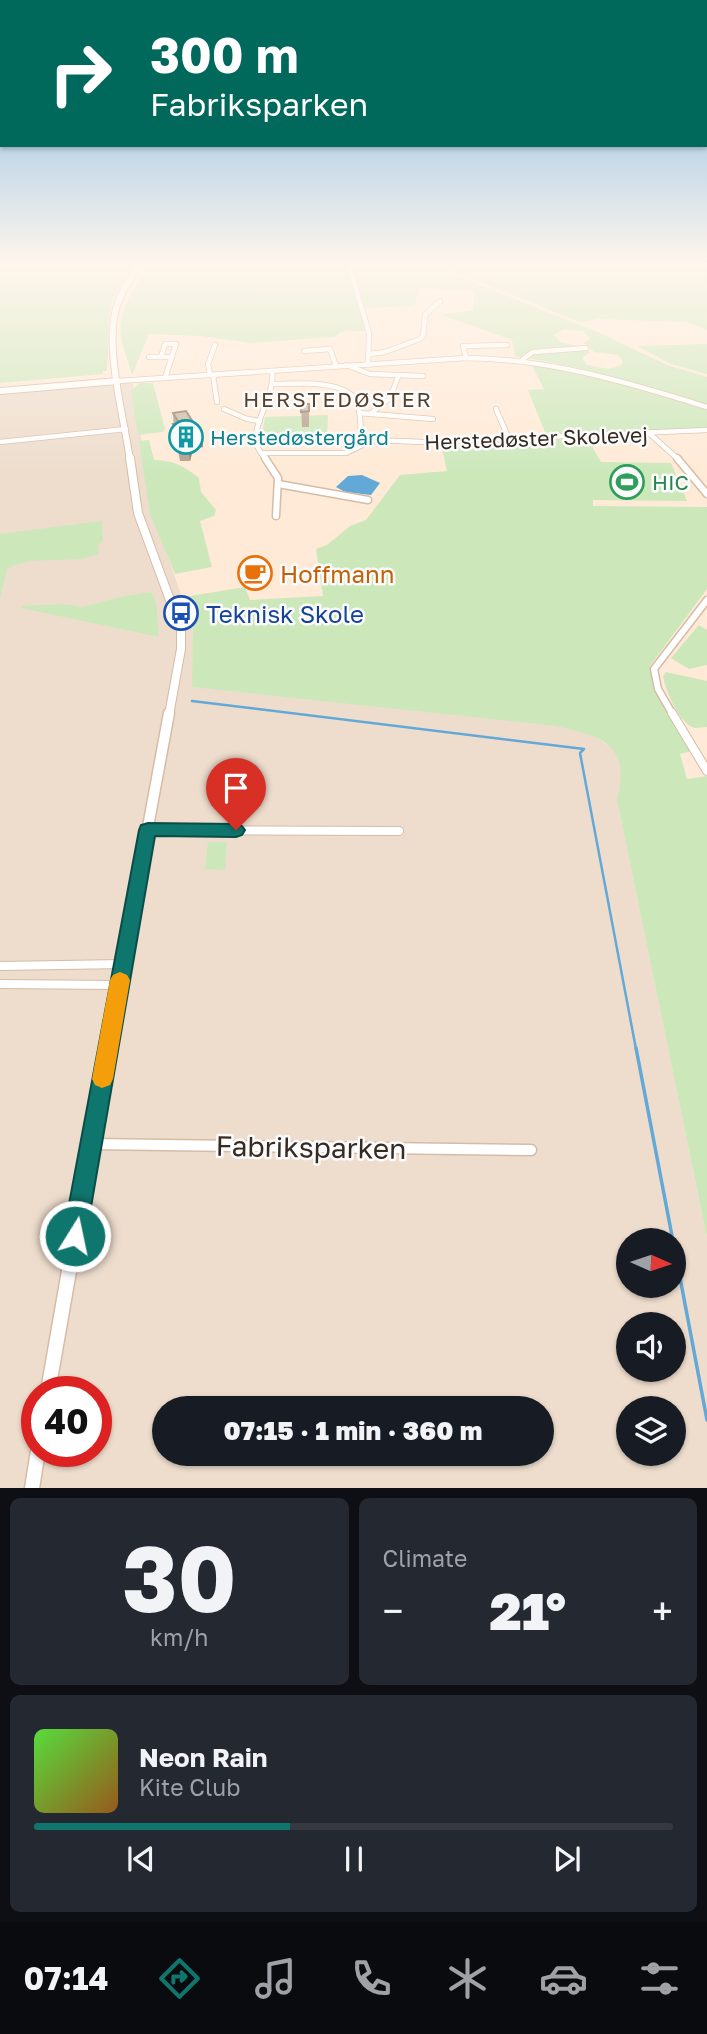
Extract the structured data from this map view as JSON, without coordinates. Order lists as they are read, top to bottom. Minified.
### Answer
{"streets":{"street":["Herstedøster Skolevej","Fabriksparken"]},"districts":["HERSTEDØSTER"],"places":{"building":["Herstedøstergård"],"sports":["HIC"],"cafe":["Hoffmann"],"bus stop":["Teknisk Skole"]},"north":"right","page":{"turn":["300 m","Fabriksparken"],"limit":"40","trip":"07:15 · 1 min · 360 m","tile":[["30","km/h"],"Climate"],"heat":["−","21°","+"],"song":["Neon Rain","Kite Club"],"tabs":"07:14"}}
